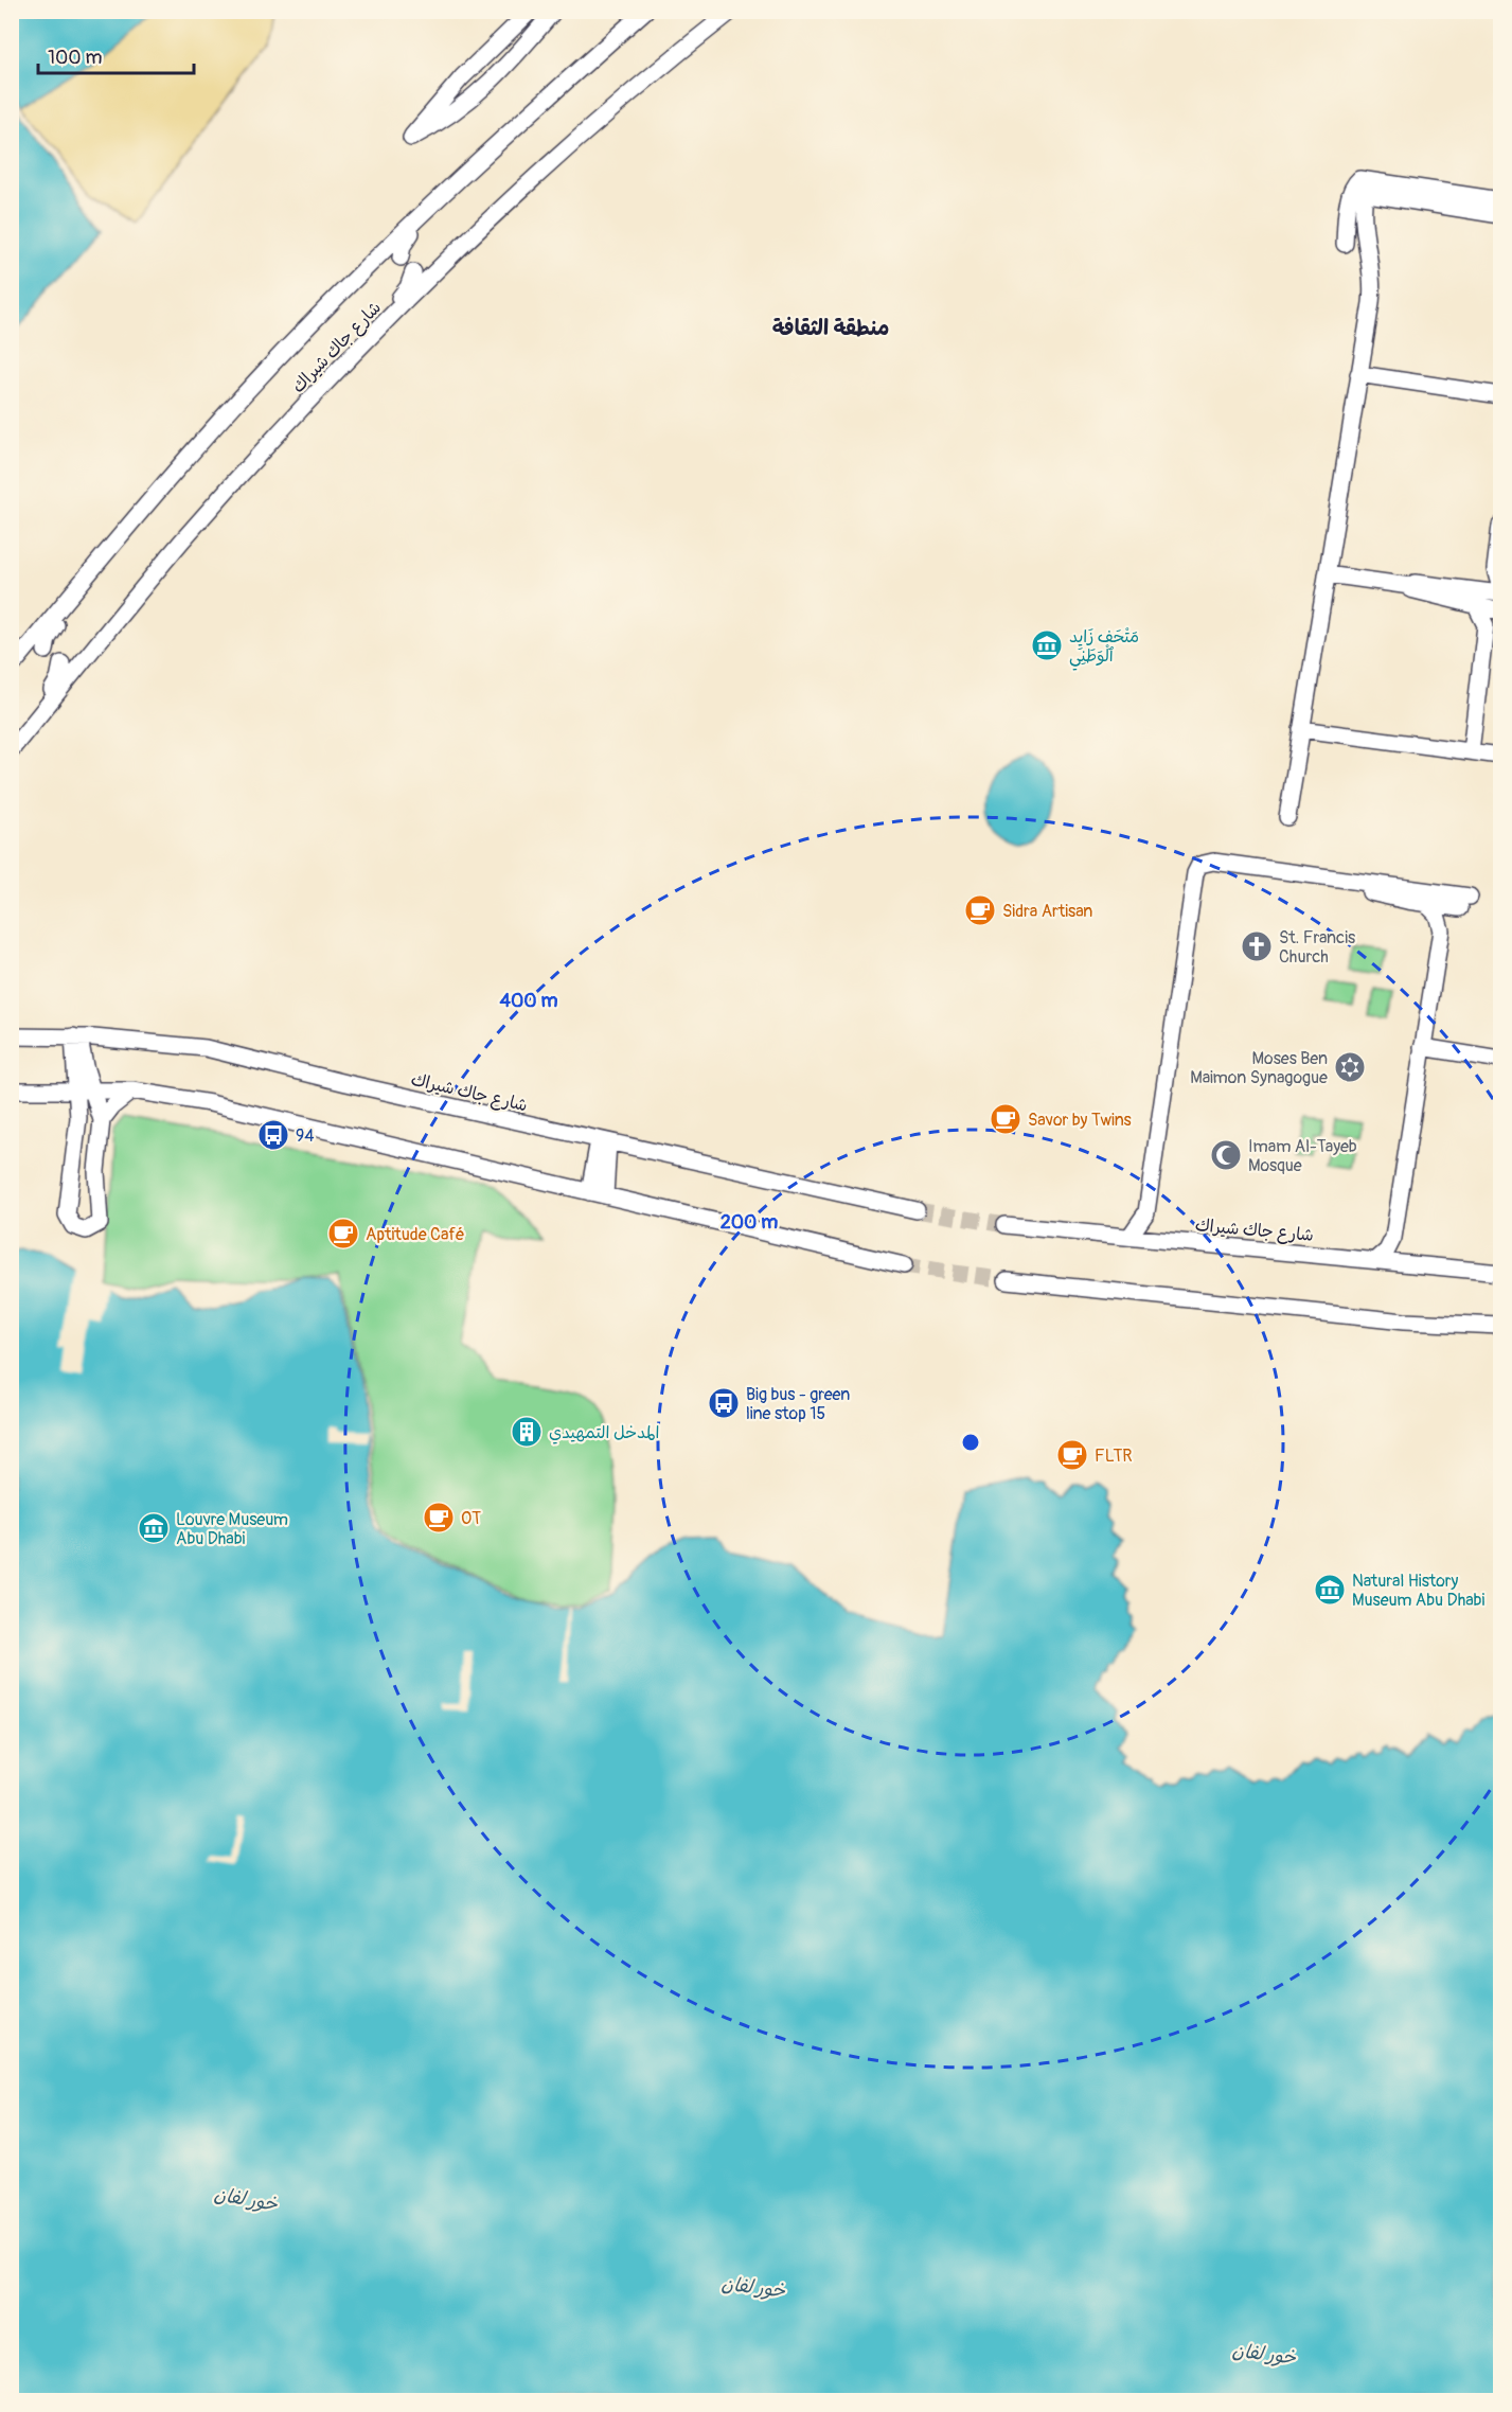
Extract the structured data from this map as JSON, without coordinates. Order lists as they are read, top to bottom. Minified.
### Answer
{"streets":{"street":["شارع جاك شيراك"]},"districts":["منطقة الثقافة"],"water":["خور لفان"],"places":{"museum":["مَتْحَف زَايِد ٱلْوَطَنِي","Louvre Museum Abu Dhabi","Natural History Museum Abu Dhabi"],"cafe":["Sidra Artisan","Savor by Twins","Aptitude Café","FLTR","OT"],"church":["St. Francis Church"],"synagogue":["Moses Ben Maimon Synagogue"],"bus stop":["94","Big bus - green line stop 15"],"mosque":["Imam Al-Tayeb Mosque"],"building":["المدخل التمهيدي"]},"scale_bar":"100 m","rings":["400 m","200 m"]}
